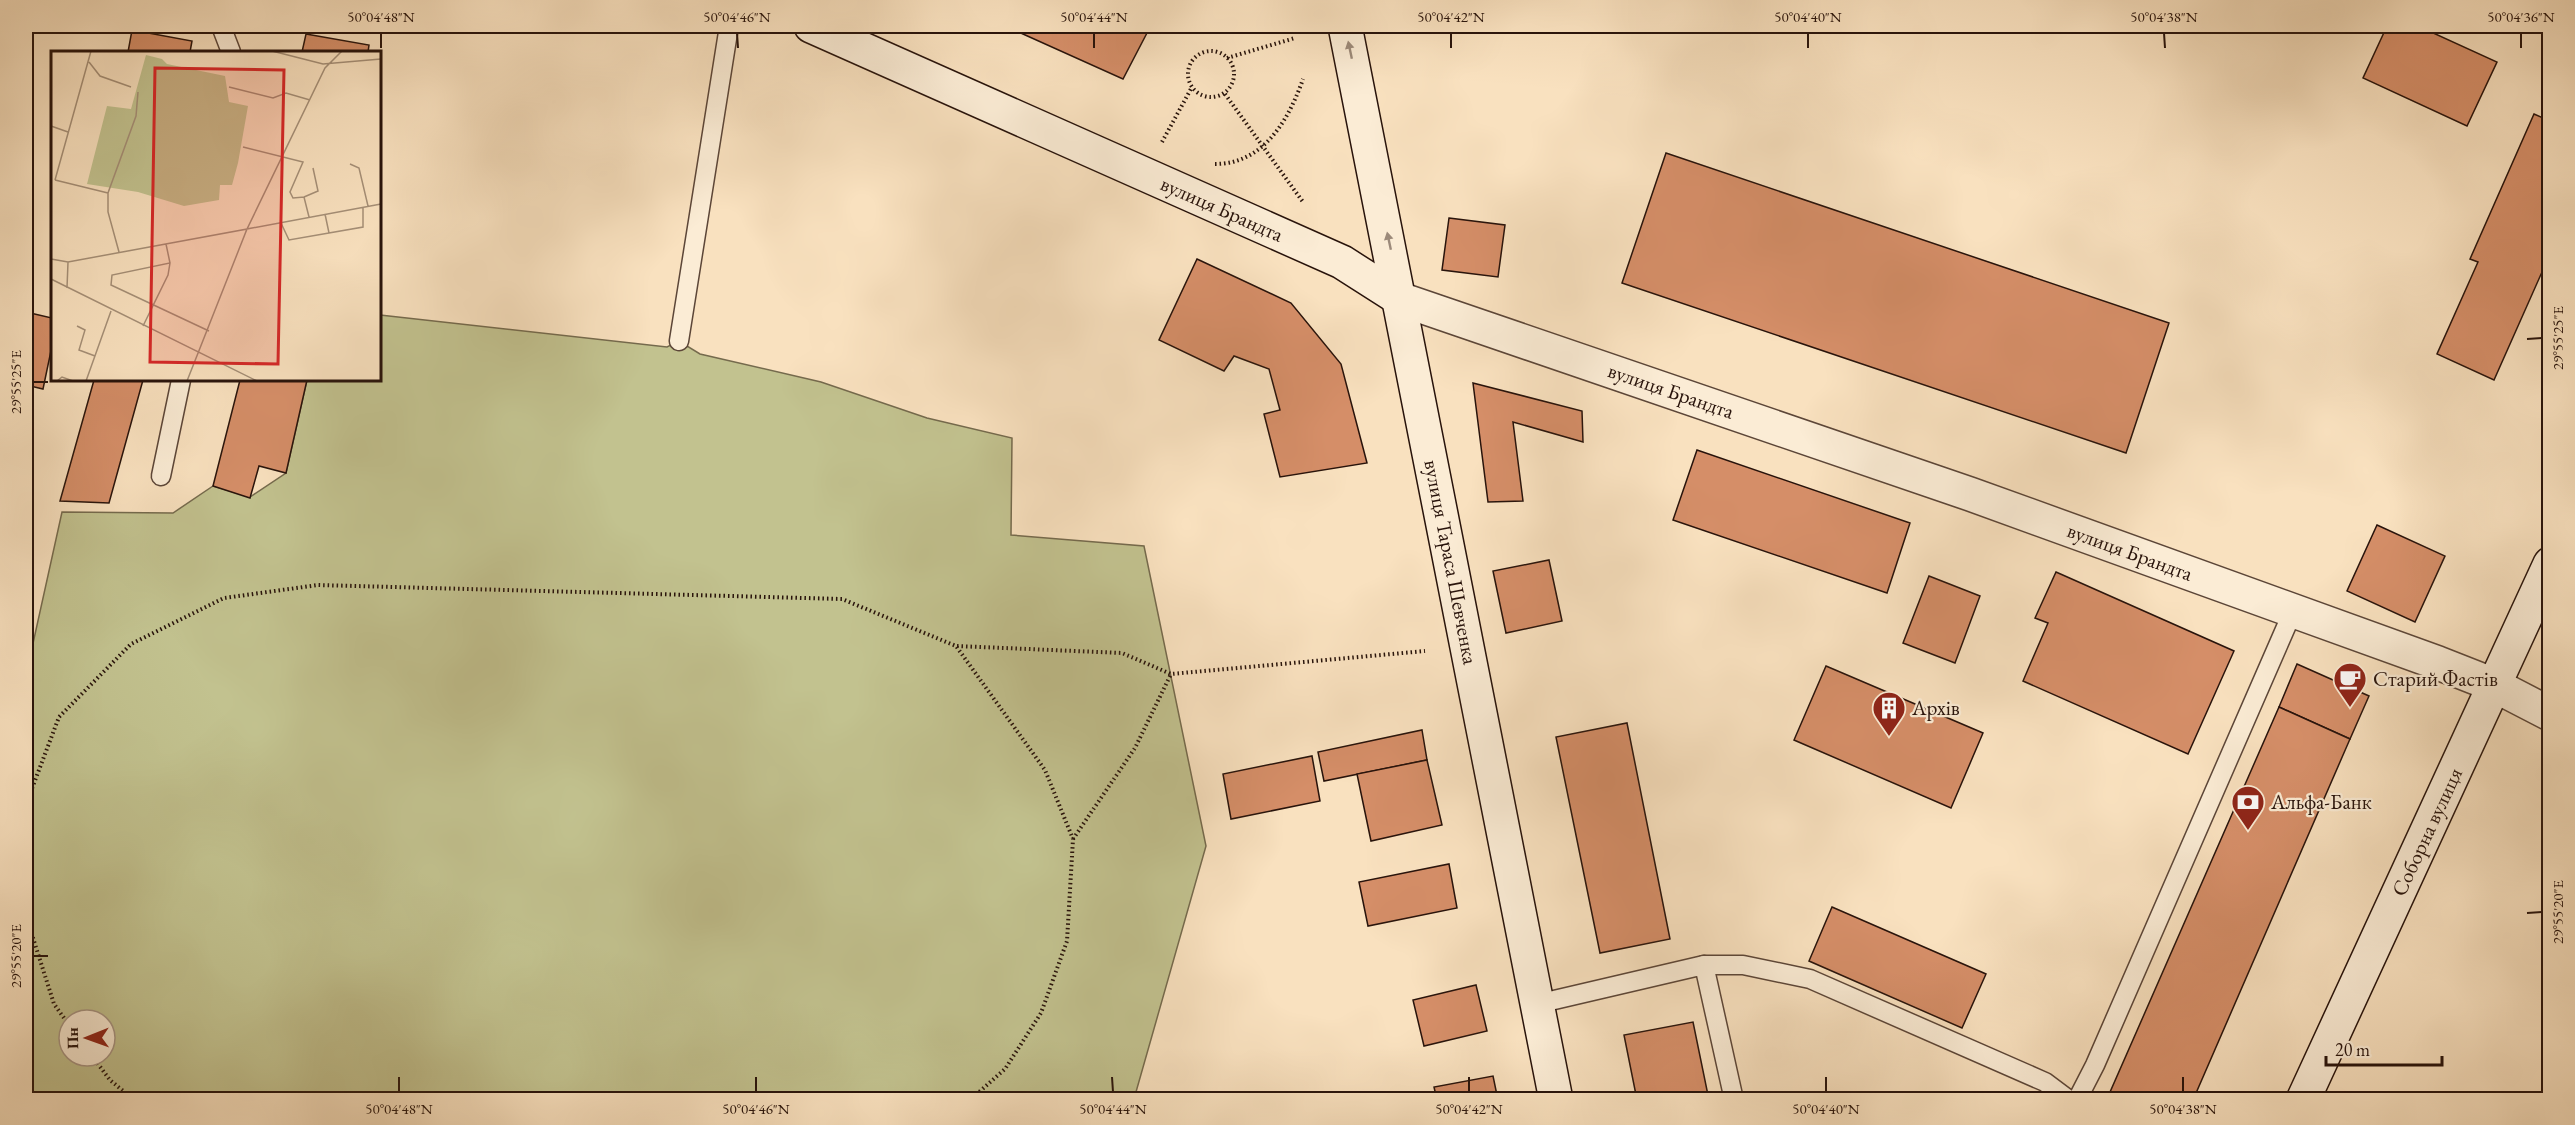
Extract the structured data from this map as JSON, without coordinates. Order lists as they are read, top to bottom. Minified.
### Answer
{"streets":{"main road":["вулиця Брандта","вулиця Тараса Шевченка","Соборна вулиця"]},"crossings":[["вулиця Брандта","вулиця Тараса Шевченка"],["вулиця Брандта","Соборна вулиця"]],"places":{"cafe":["Старий Фастів"],"building":["Архів"],"bank":["Альфа-Банк"]},"scale_bar":"20 m","north":"left","coordinates":["50°04'48\"N","50°04'46\"N","50°04'44\"N","50°04'42\"N","50°04'40\"N","50°04'38\"N","50°04'36\"N","29°55'25\"E","29°55'20\"E"]}
